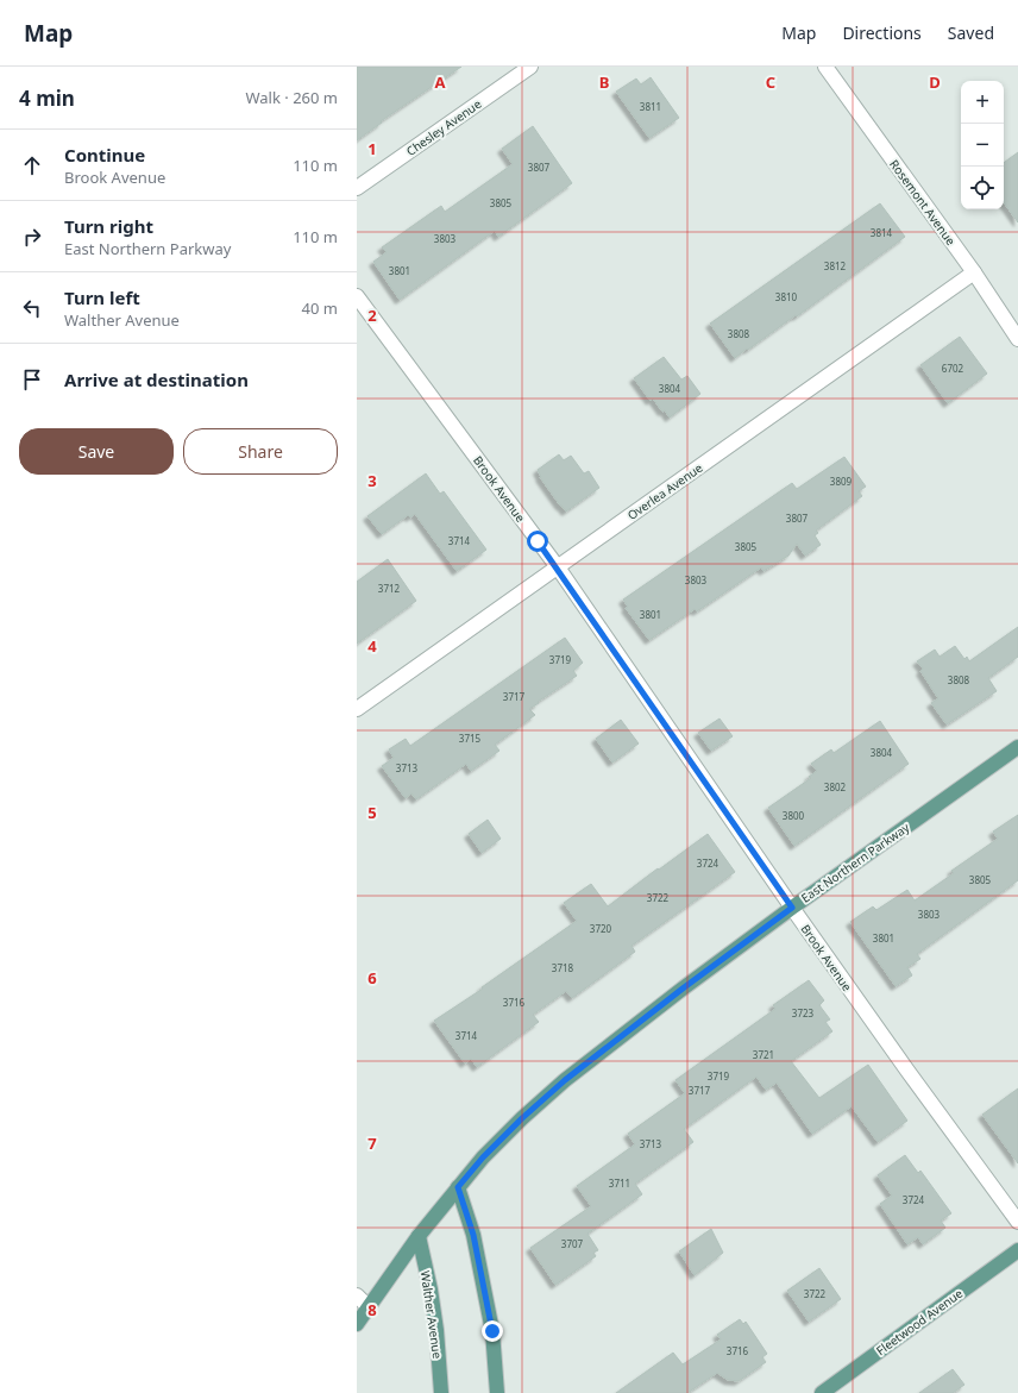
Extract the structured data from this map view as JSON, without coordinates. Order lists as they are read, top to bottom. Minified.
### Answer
{"streets":{"main road":["East Northern Parkway","Walther Avenue","Fleetwood Avenue"],"street":["Chesley Avenue","Rosemont Avenue","Brook Avenue","Overlea Avenue"]},"crossings":[["Rosemont Avenue","Overlea Avenue"],["Brook Avenue","Overlea Avenue"],["Brook Avenue","East Northern Parkway"],["East Northern Parkway","Walther Avenue"]],"house_numbers":["3811","3807","3805","3814","3803","3812","3801","3810","3808","6702","3804","3809","3807","3714","3805","3803","3712","3801","3719","3808","3717","3715","3804","3713","3802","3800","3724","3805","3722","3803","3720","3801","3718","3716","3723","3714","3721","3719","3717","3713","3711","3724","3707","3722","3716"],"page":{"header":"Map","nav":["Map","Directions","Saved"],"heading":["4 min","Walk · 260 m"],"map_buttons":["+","−"],"list":[["Continue","Brook Avenue","110 m"],["Turn right","East Northern Parkway","110 m"],["Turn left","Walther Avenue","40 m"],"Arrive at destination"],"buttons":["Save","Share"]},"grid":{"columns":["A","B","C","D"],"rows":["1","2","3","4","5","6","7","8"]}}
